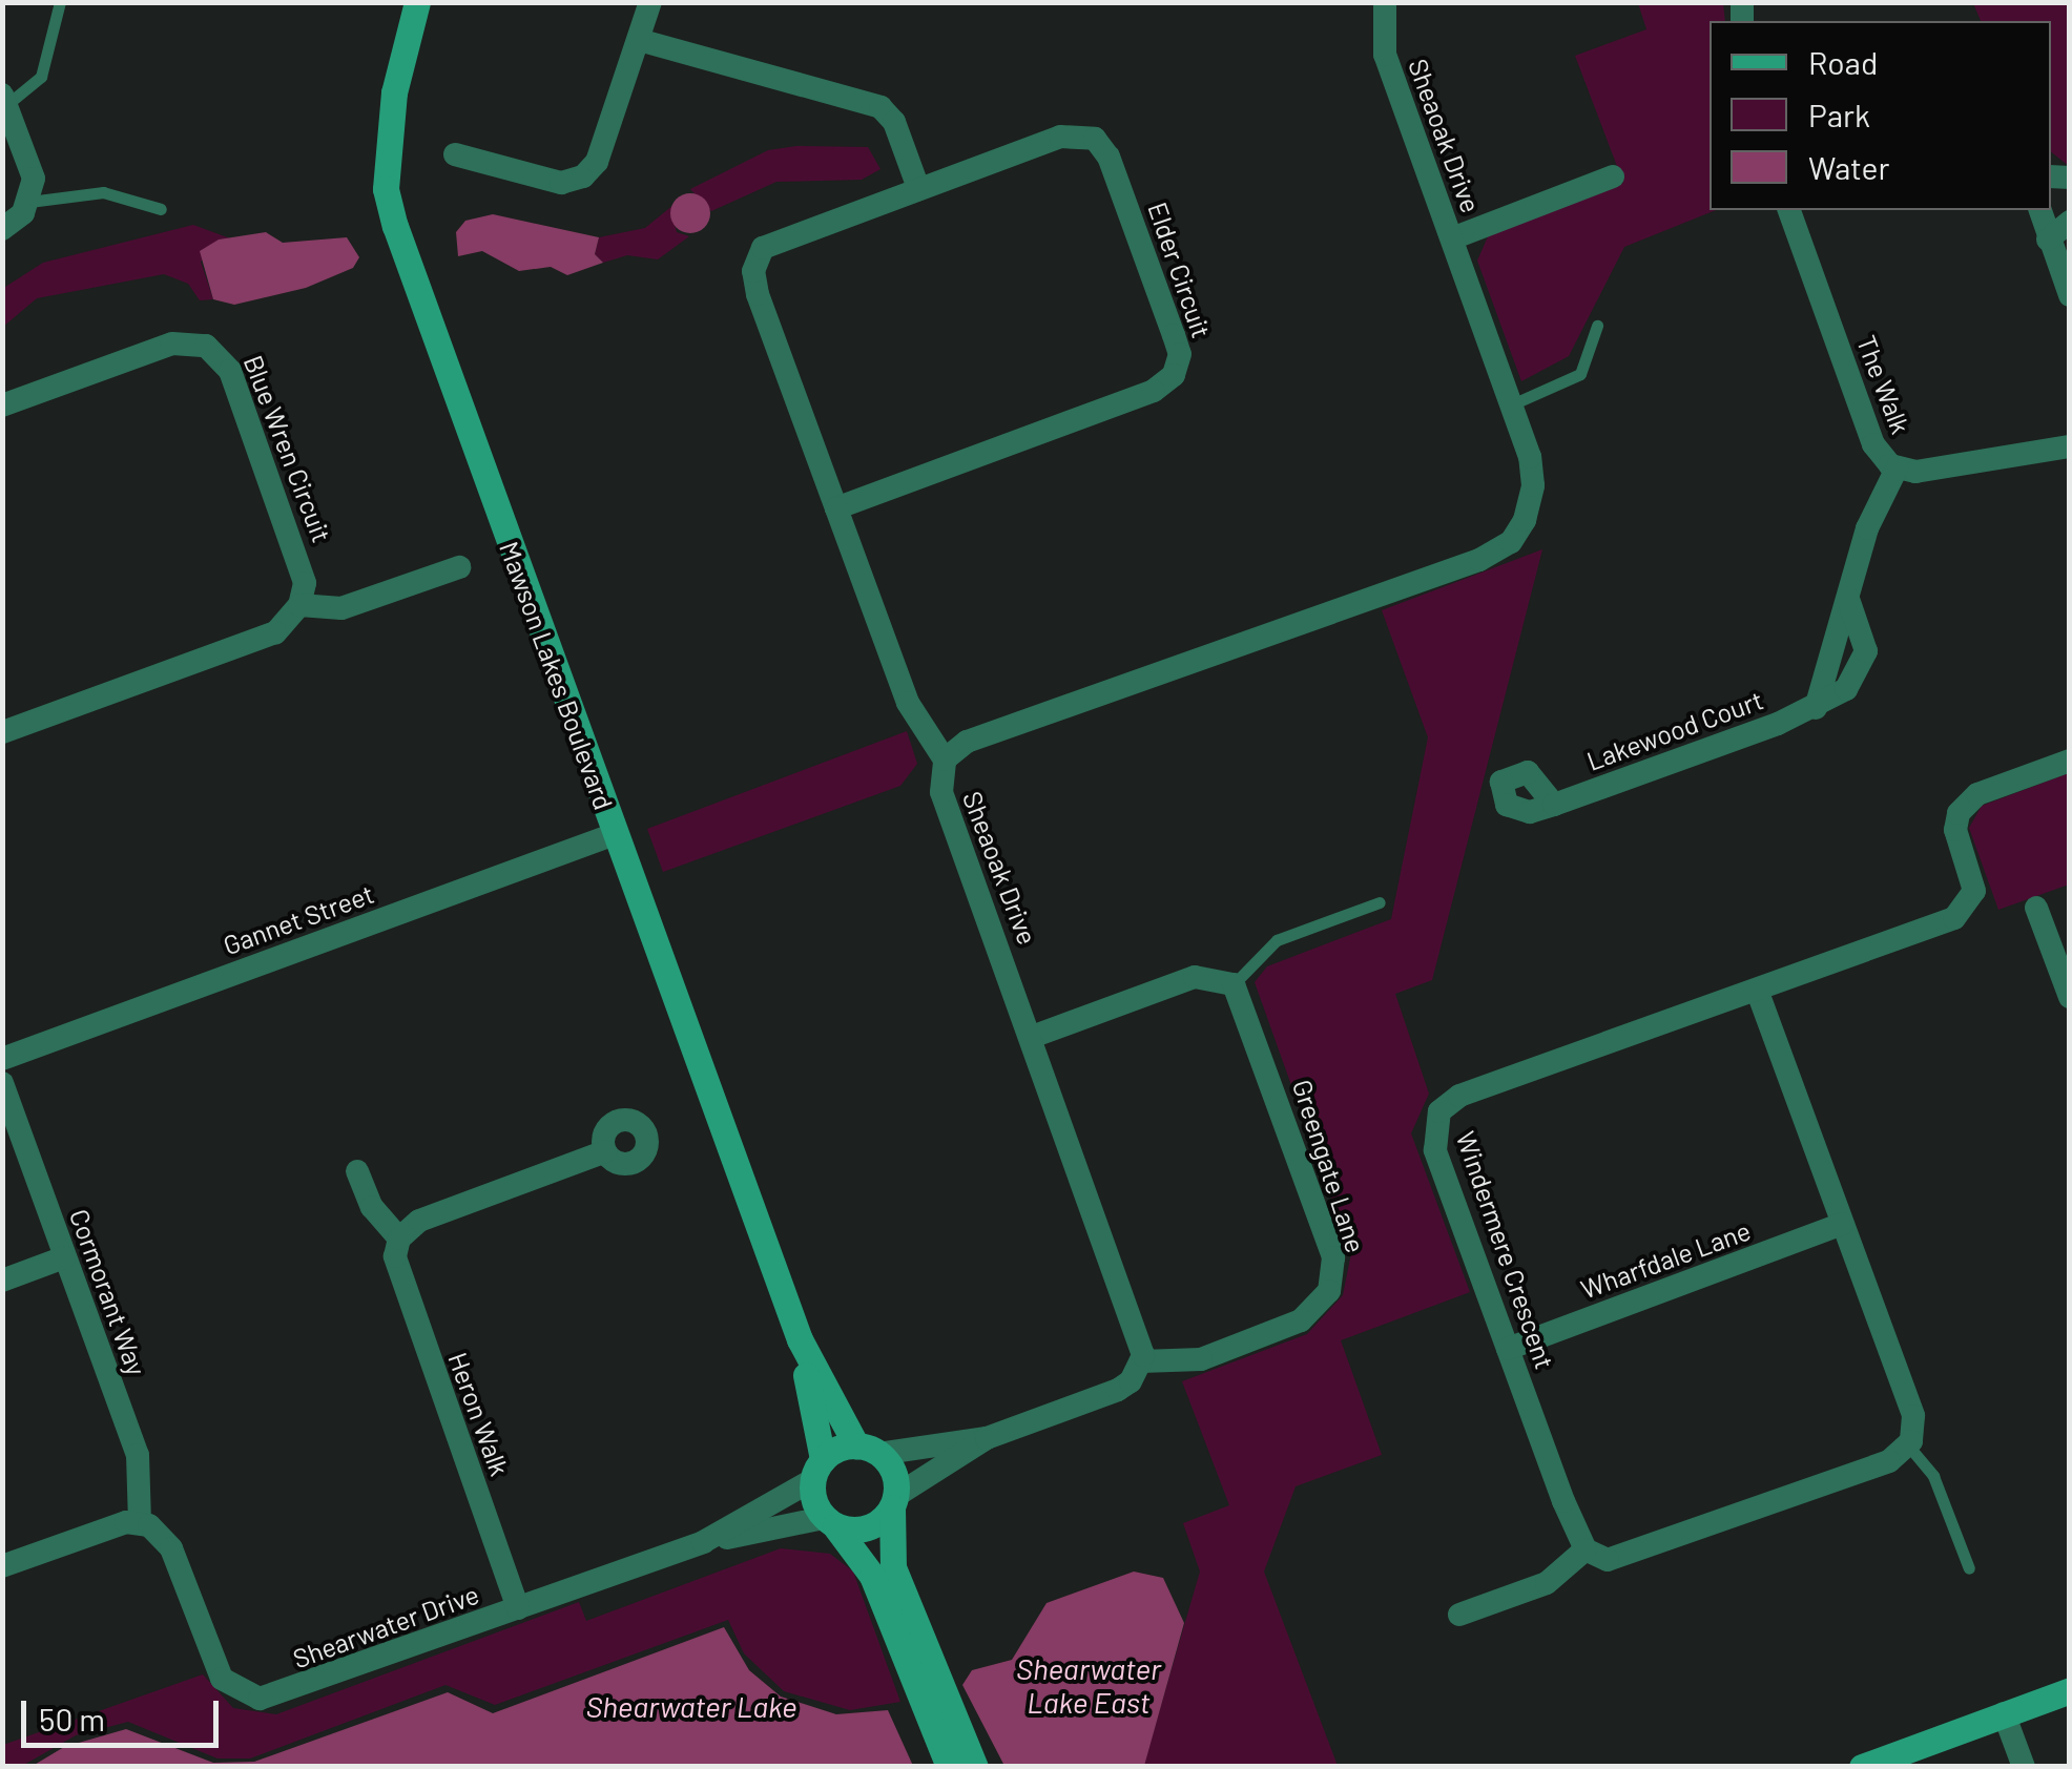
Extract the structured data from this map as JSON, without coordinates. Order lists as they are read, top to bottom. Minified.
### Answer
{"streets":{"street":["Sheaoak Drive","Elder Circuit","The Walk","Blue Wren Circuit","Mawson Lakes Boulevard","Lakewood Court","Gannet Street","Greengate Lane","Windermere Crescent","Wharfdale Lane","Cormorant Way","Heron Walk","Shearwater Drive"]},"crossings":[["Sheaoak Drive","Elder Circuit"],["Sheaoak Drive","Greengate Lane"],["Mawson Lakes Boulevard","Gannet Street"],["Mawson Lakes Boulevard","Shearwater Drive"],["Windermere Crescent","Wharfdale Lane"],["Cormorant Way","Shearwater Drive"],["Heron Walk","Shearwater Drive"]],"water":["Shearwater Lake East","Shearwater Lake"],"legend":["Road","Park","Water"],"scale_bar":"50 m"}
